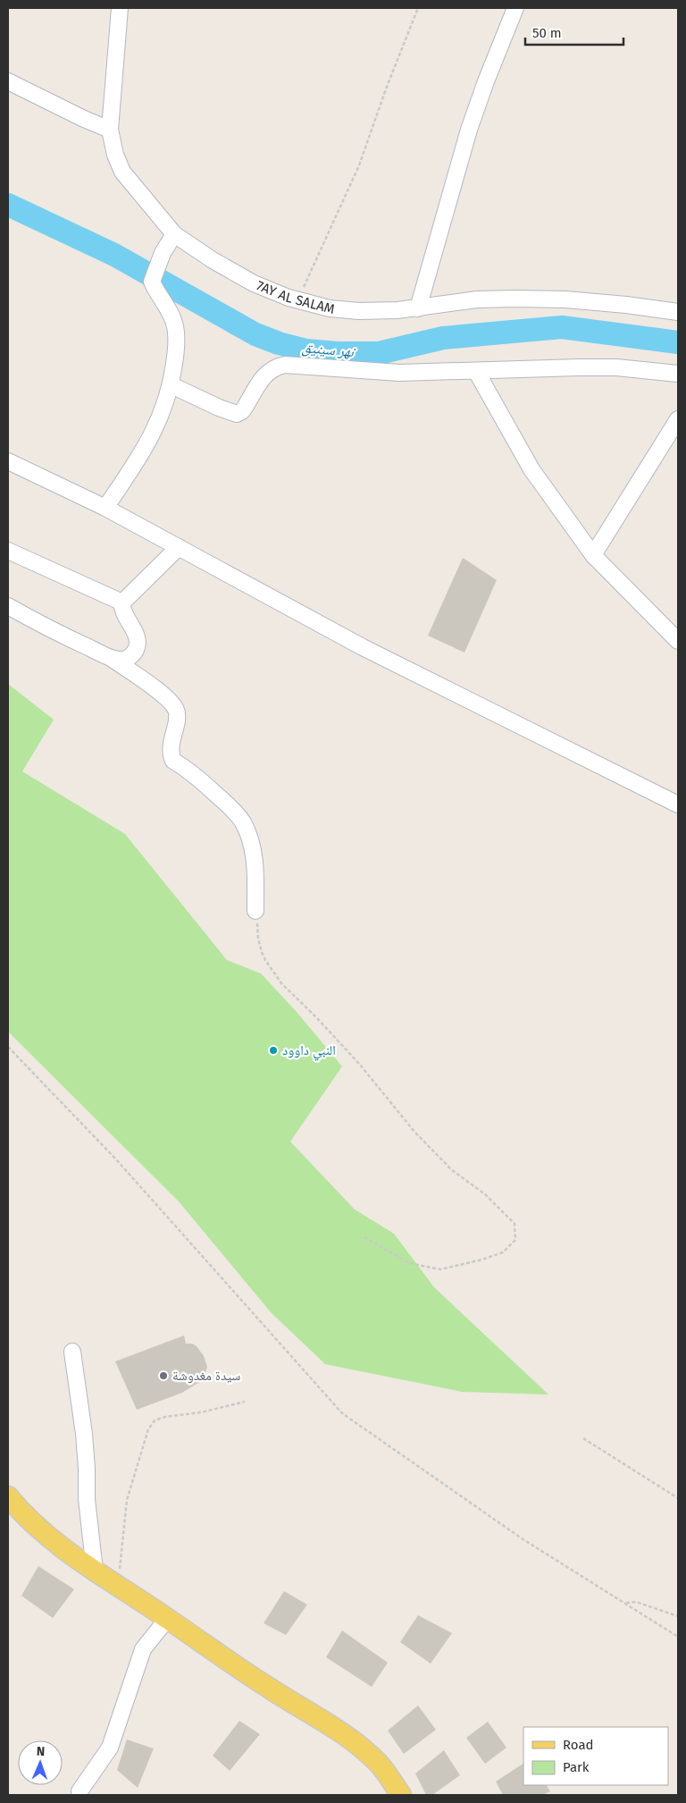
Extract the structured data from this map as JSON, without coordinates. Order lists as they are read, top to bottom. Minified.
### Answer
{"streets":{"street":["7AY AL SALAM"]},"water":["نهر سينيق"],"places":["النبي داوود","سيدة مغدوشة"],"legend":["Road","Park"],"scale_bar":"50 m","north":"top"}
